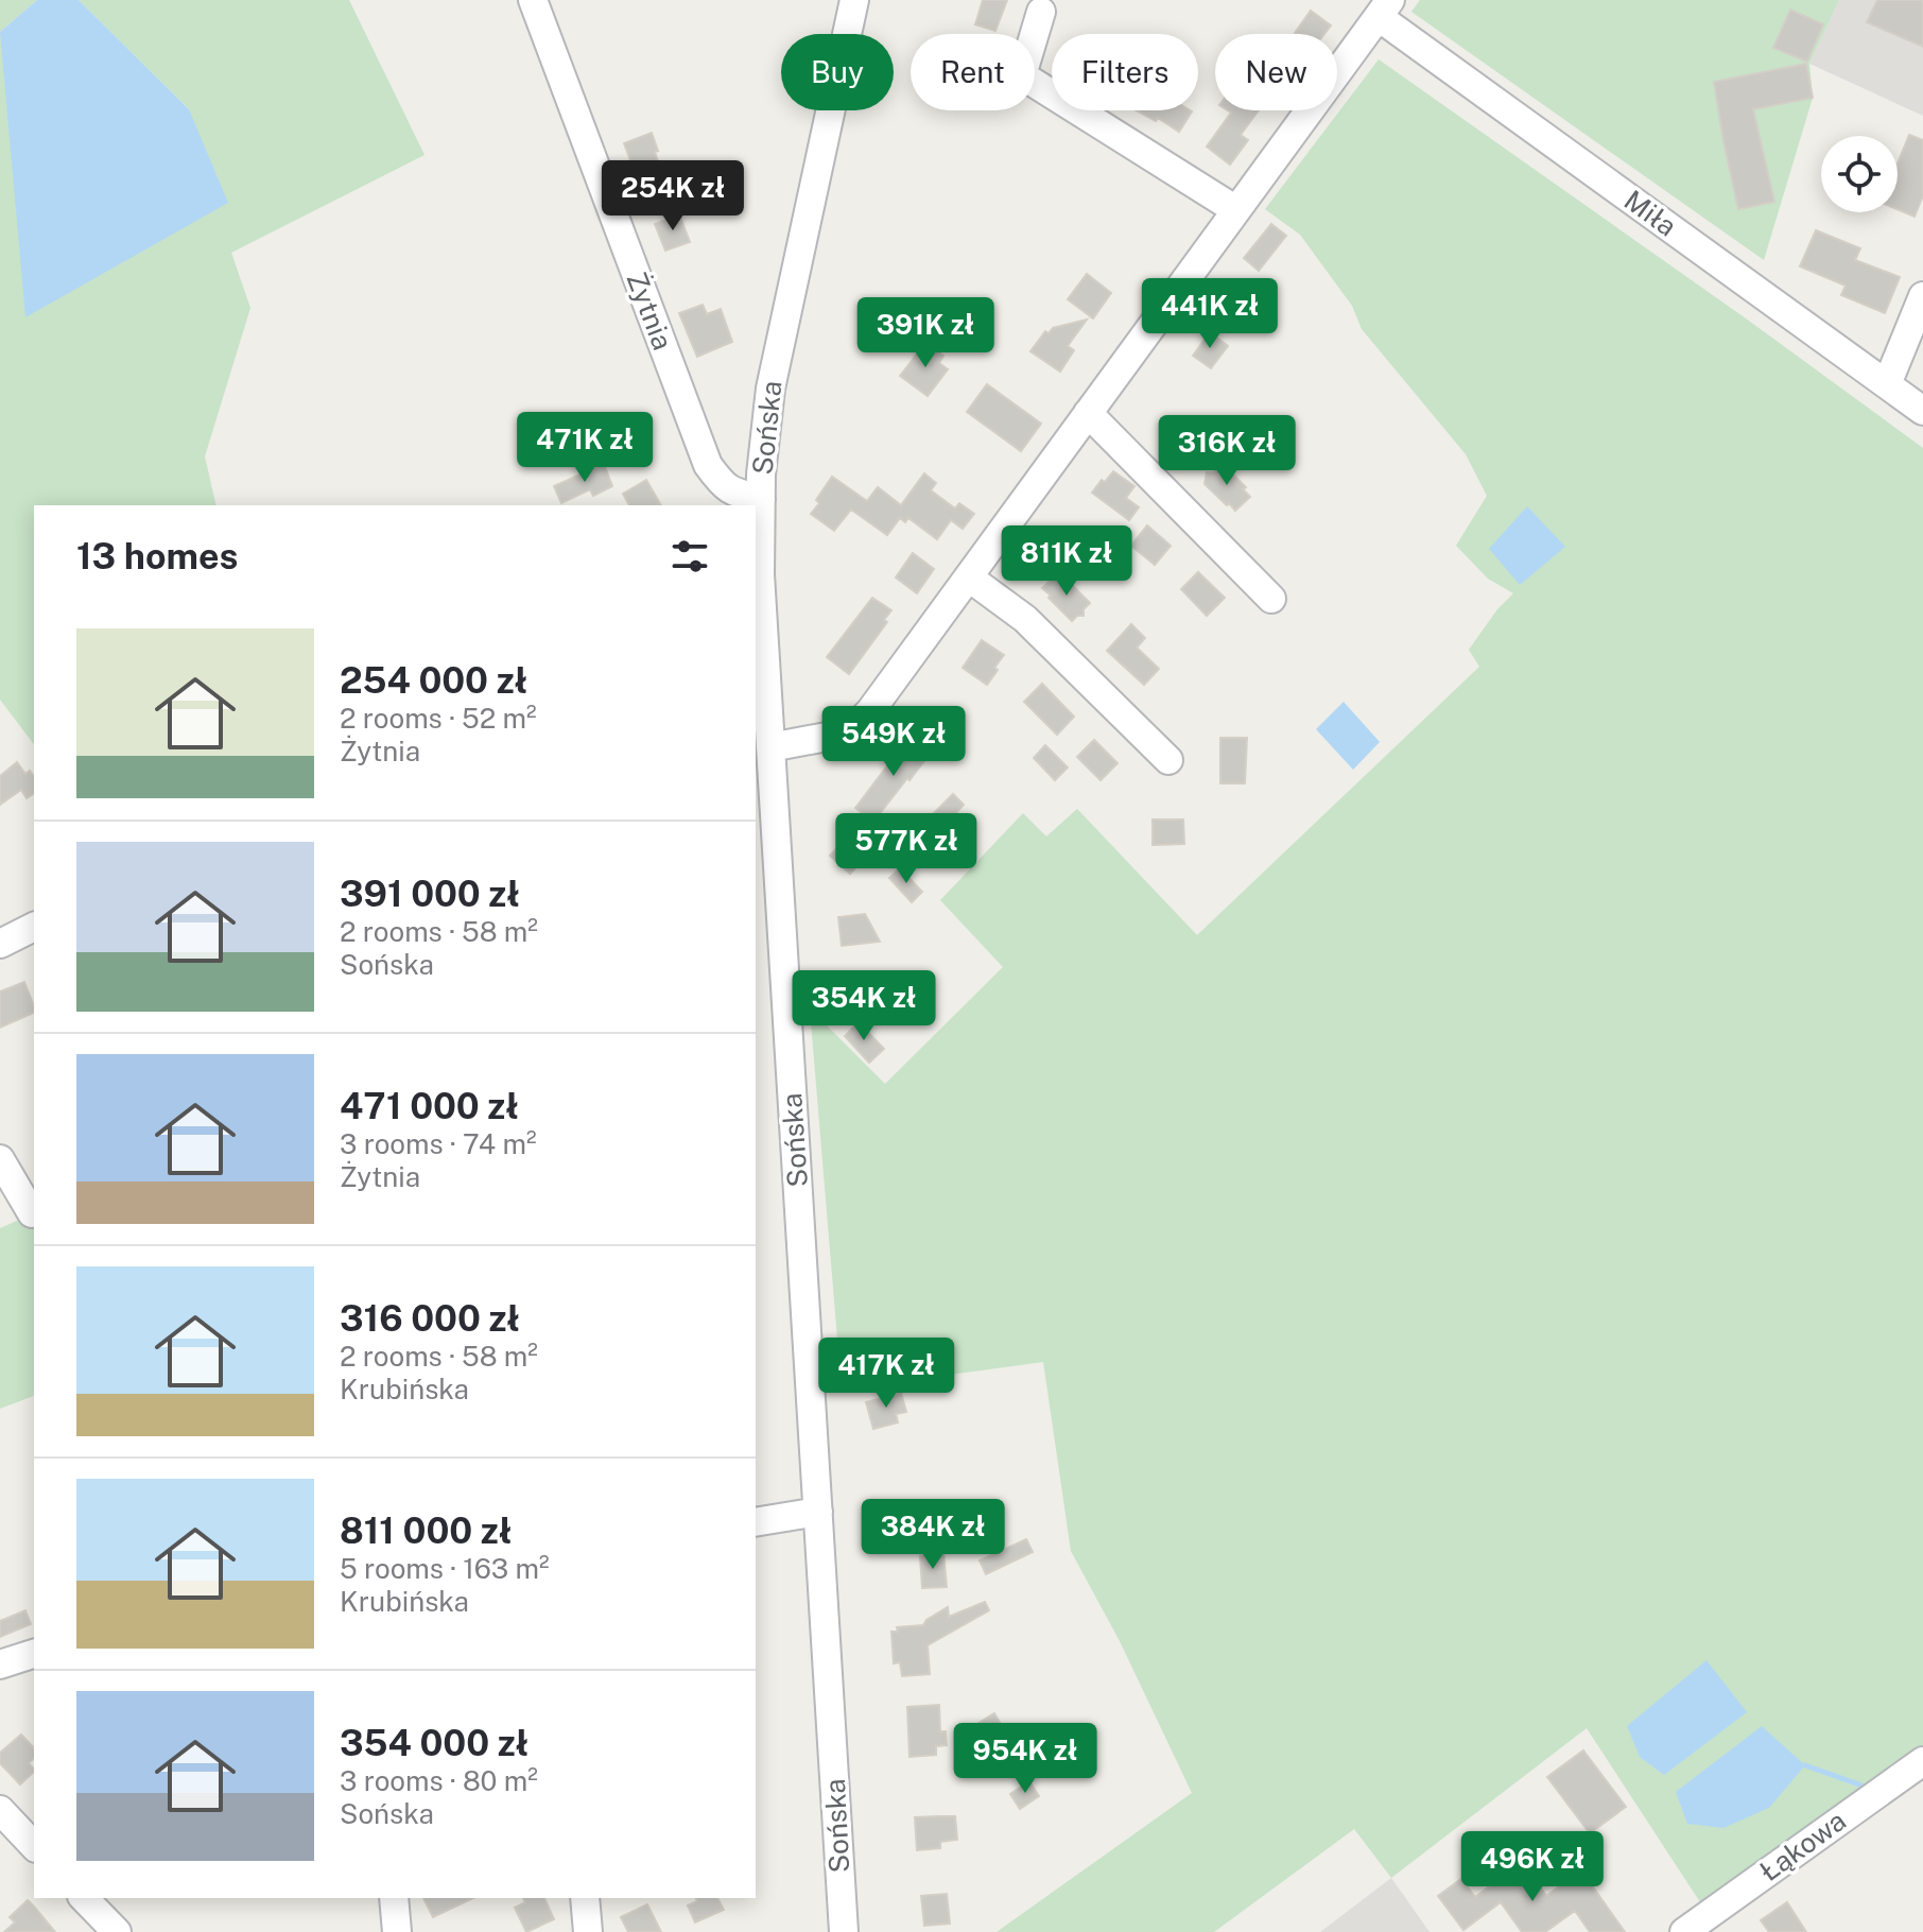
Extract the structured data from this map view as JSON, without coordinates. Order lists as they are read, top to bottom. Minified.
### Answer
{"streets":{"street":["Miła","Żytnia","Sońska","Łąkowa"]},"crossings":[["Żytnia","Sońska"]],"page":{"chip":["Buy","Rent","Filters","New"],"price":["254K zł","441K zł","391K zł","471K zł","316K zł","811K zł","549K zł","577K zł","354K zł","417K zł","384K zł","954K zł","496K zł"],"heading":"13 homes","list":[{"name":"254 000 zł","note":"2 rooms · 52 m² · Żytnia"},{"name":"391 000 zł","note":"2 rooms · 58 m² · Sońska"},{"name":"471 000 zł","note":"3 rooms · 74 m² · Żytnia"},{"name":"316 000 zł","note":"2 rooms · 58 m² · Krubińska"},{"name":"811 000 zł","note":"5 rooms · 163 m² · Krubińska"},{"name":"354 000 zł","note":"3 rooms · 80 m² · Sońska"}]}}
